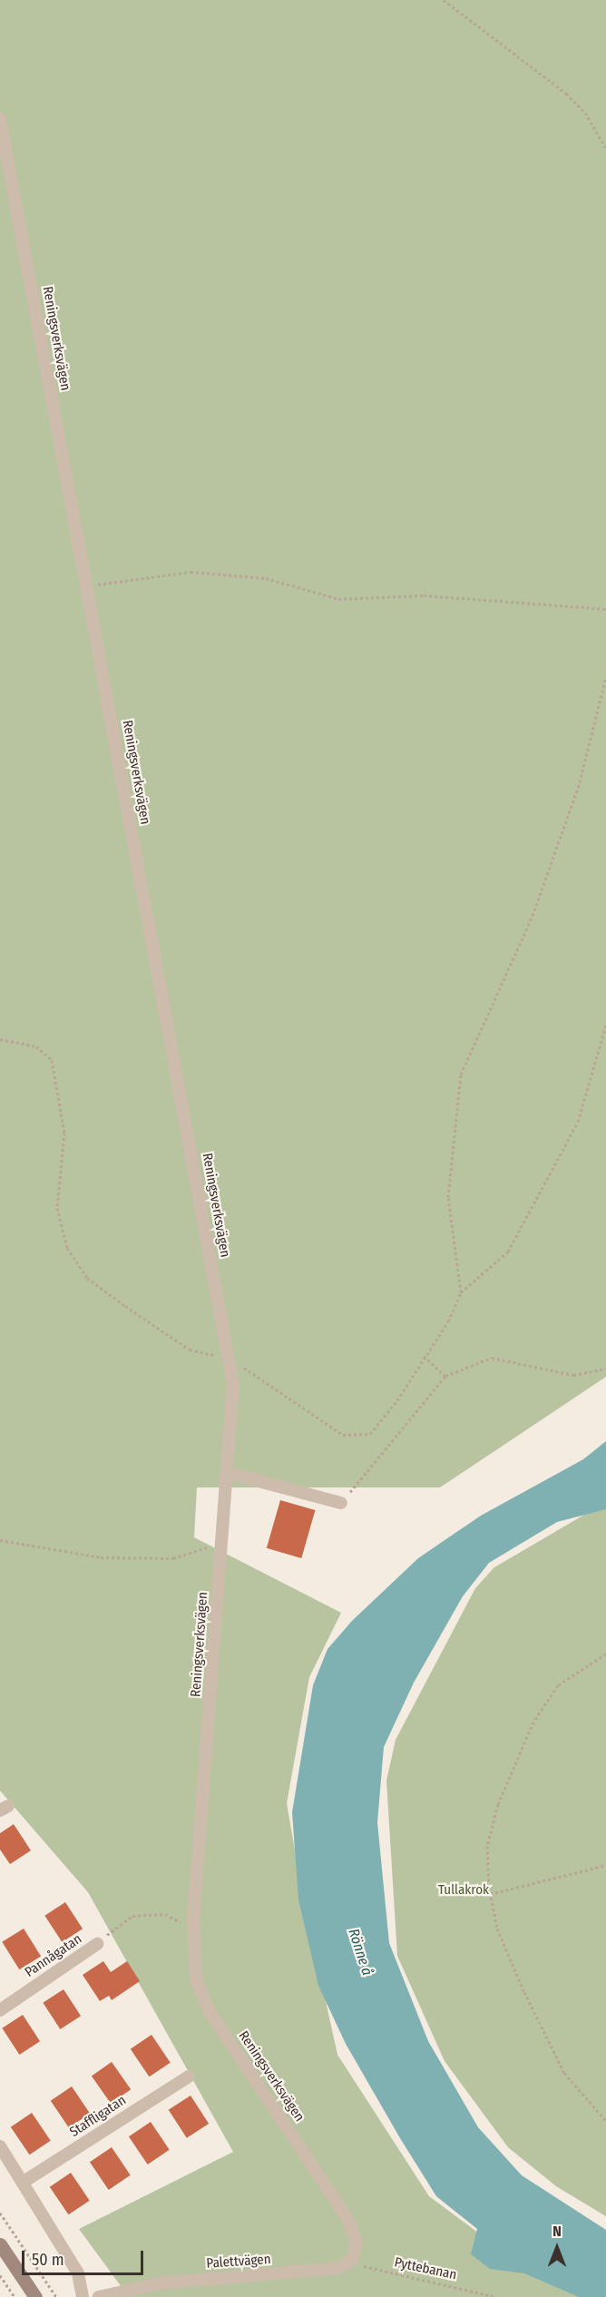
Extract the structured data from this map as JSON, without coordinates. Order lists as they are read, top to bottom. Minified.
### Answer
{"streets":{"street":["Reningsverksvägen","Pannågatan","Staffligatan","Palettvägen"],"path":["Pyttebanan"]},"crossings":[["Reningsverksvägen","Palettvägen"],["Reningsverksvägen","Pyttebanan"],["Palettvägen","Pyttebanan"]],"water":["Rönne å"],"parks":["Tullakrok"],"scale_bar":"50 m","north":"top"}
